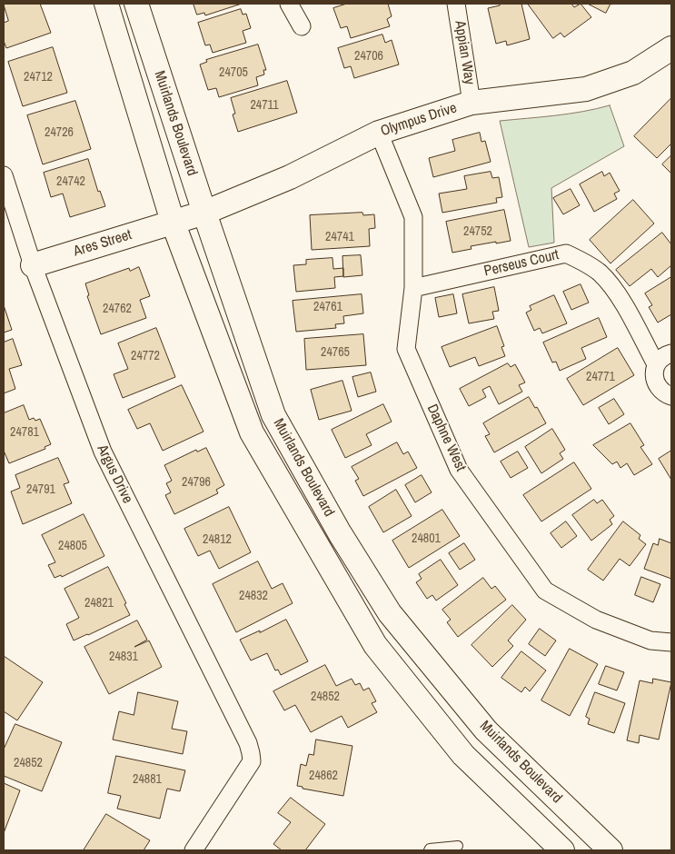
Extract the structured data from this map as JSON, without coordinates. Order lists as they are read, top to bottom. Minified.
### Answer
{"streets":{"main road":["Olympus Drive","Muirlands Boulevard","Ares Street"],"street":["Appian Way","Perseus Court","Daphne West","Argus Drive"]},"crossings":[["Appian Way","Olympus Drive"],["Olympus Drive","Muirlands Boulevard"],["Olympus Drive","Ares Street"],["Olympus Drive","Daphne West"],["Muirlands Boulevard","Ares Street"],["Ares Street","Argus Drive"],["Perseus Court","Daphne West"]],"house_numbers":["24706","24705","24712","24711","24726","24742","24752","24741","24761","24762","24765","24772","24771","24781","24796","24791","24801","24812","24805","24832","24821","24831","24852","24852","24862","24881"]}
